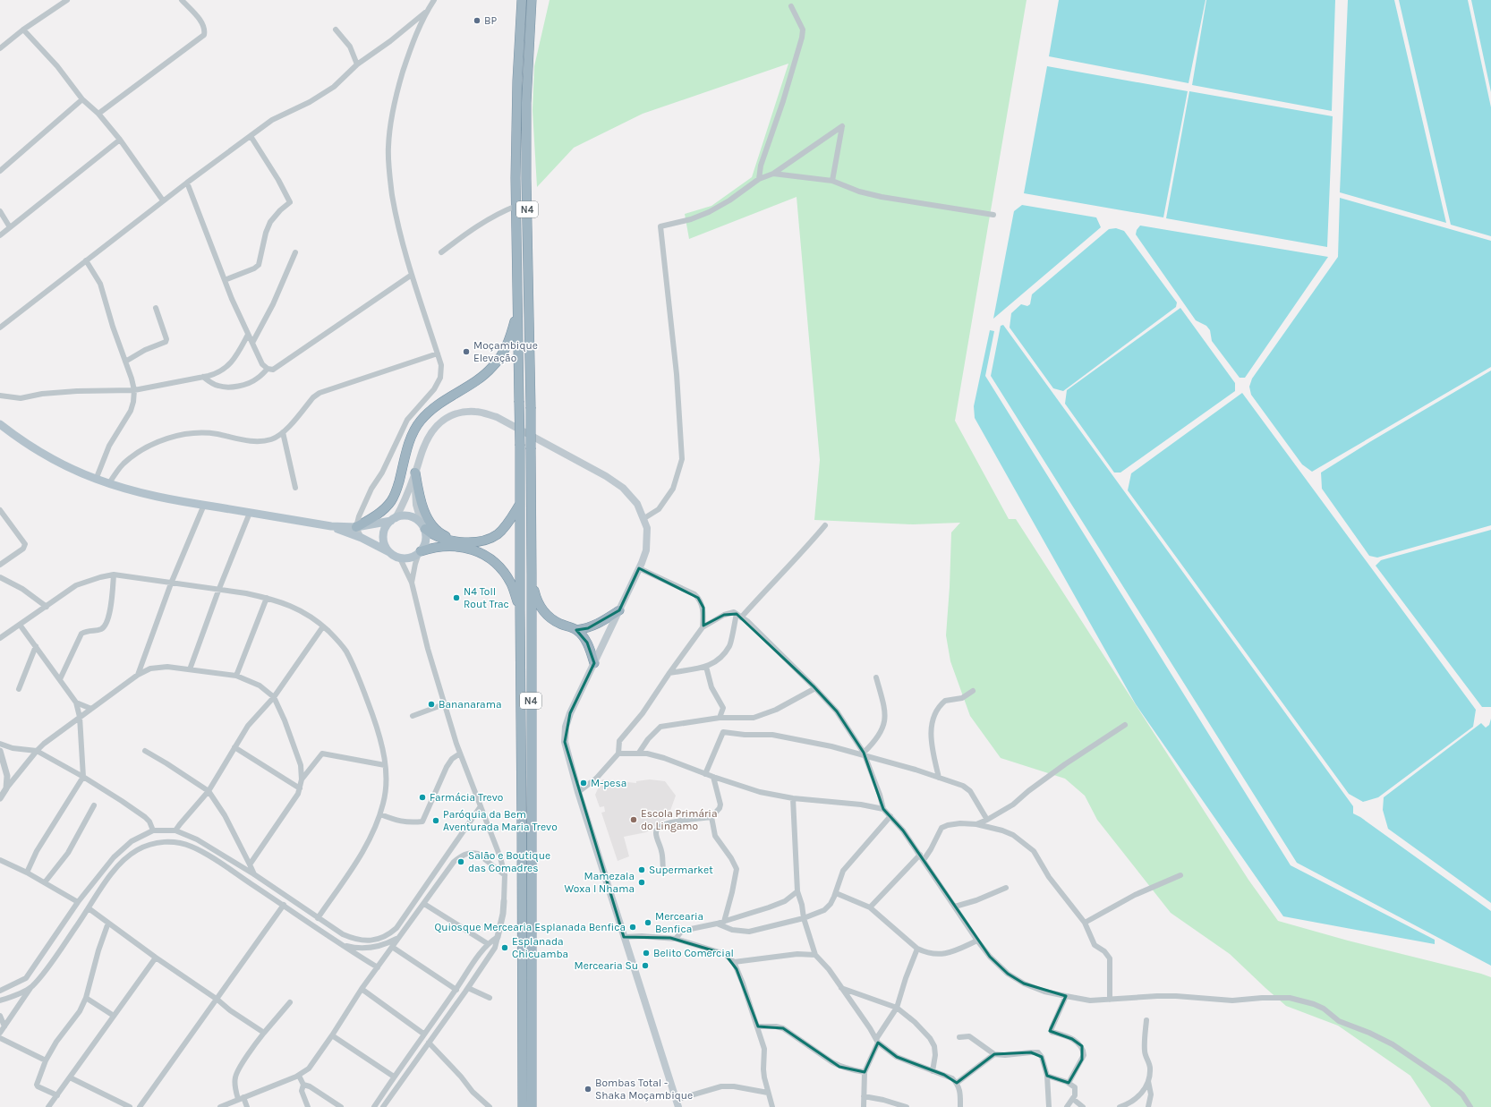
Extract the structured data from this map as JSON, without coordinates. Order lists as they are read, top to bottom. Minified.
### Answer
{"streets":{"highway":["N4"]},"places":["BP","Moçambique Elevação","N4 Toll Rout Trac","Bananarama","M-pesa","Farmácia Trevo","Escola Primária do Lingamo","Paróquia da Bem Aventurada Maria Trevo","Salão e Boutique das Comadres","Supermarket","Mamezala Woxa I Nhama","Mercearia Benfica","Quiosque Mercearia Esplanada Benfica","Esplanada Chicuamba","Belito Comercial","Mercearia Su","Bombas Total - Shaka Moçambique"]}
